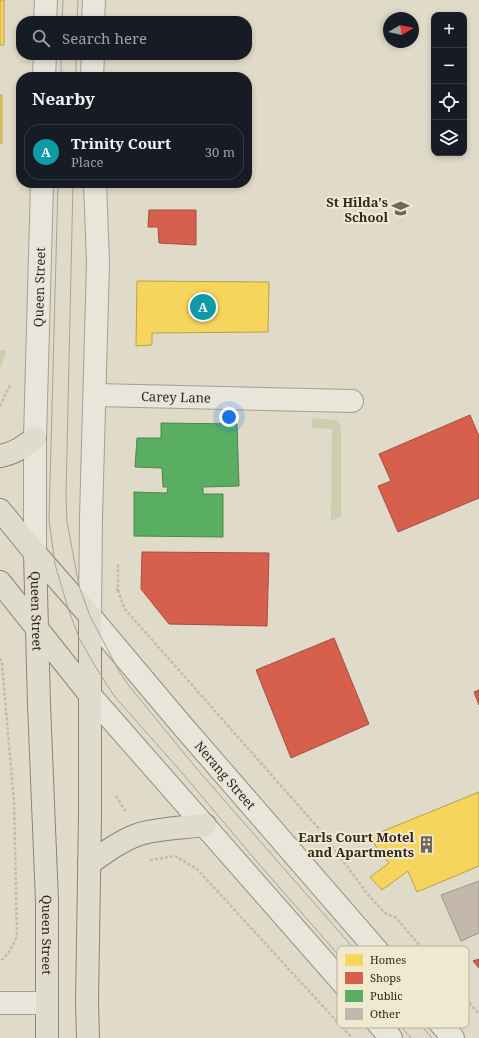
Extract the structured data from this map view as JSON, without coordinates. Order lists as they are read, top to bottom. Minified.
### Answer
{"streets":{"main road":["Queen Street","Nerang Street"],"street":["Carey Lane"]},"crossings":[["Queen Street","Nerang Street"]],"places":{"school or university":["St Hilda's School"],"building":["Earls Court Motel and Apartments"]},"legend":["Homes","Shops","Public","Other"],"north":"right","page":{"map_buttons":["+","−"],"search":"Search here","heading":"Nearby","list":[{"mark":"A","name":"Trinity Court","note":"Place","value":"30 m"}],"pins":"A"}}
